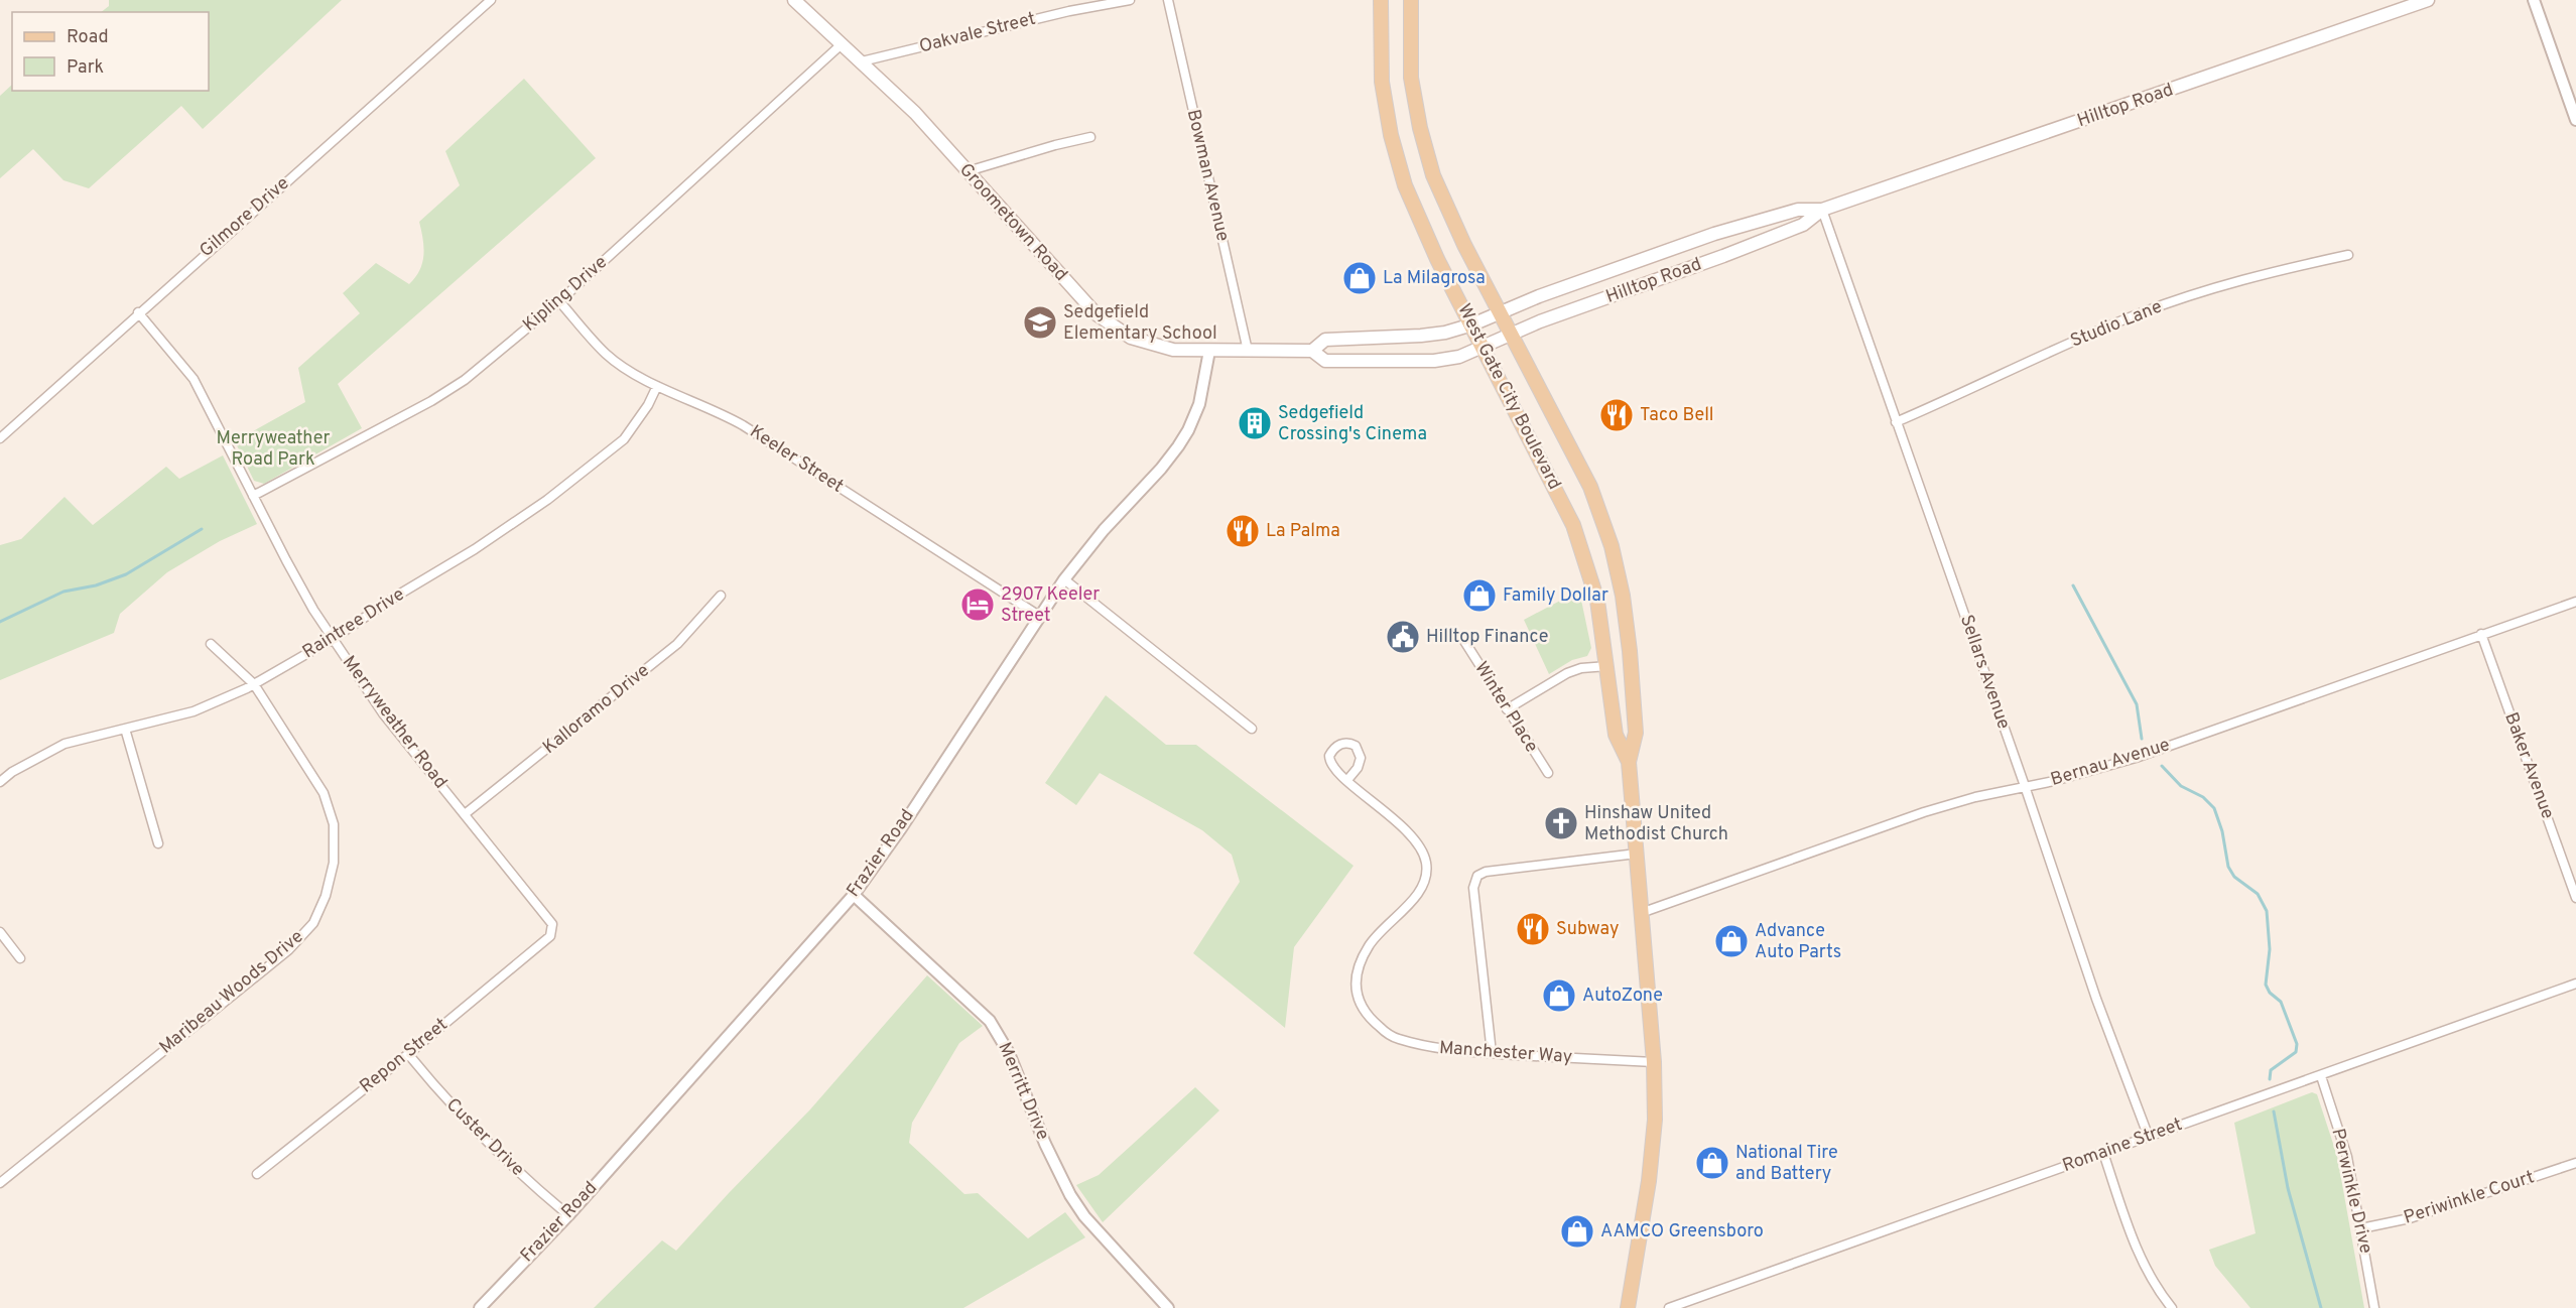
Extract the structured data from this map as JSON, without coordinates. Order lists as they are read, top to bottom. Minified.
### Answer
{"streets":{"main road":["Hilltop Road","Groometown Road","West Gate City Boulevard"],"street":["Oakvale Street","Bowman Avenue","Gilmore Drive","Kipling Drive","Studio Lane","Keeler Street","Raintree Drive","Sellars Avenue","Winter Place","Kalloramo Drive","Merryweather Road","Bernau Avenue","Baker Avenue","Frazier Road","Maribeau Woods Drive","Manchester Way","Repon Street","Merritt Drive","Custer Drive","Romaine Street","Perwinkle Drive","Periwinkle Court"]},"crossings":[["Oakvale Street","Groometown Road"],["Hilltop Road","Groometown Road"],["Hilltop Road","West Gate City Boulevard"],["Hilltop Road","Sellars Avenue"],["Bowman Avenue","Groometown Road"],["Gilmore Drive","Merryweather Road"],["Groometown Road","Kipling Drive"],["Groometown Road","West Gate City Boulevard"],["Groometown Road","Frazier Road"],["Kipling Drive","Keeler Street"],["Kipling Drive","Merryweather Road"],["Studio Lane","Sellars Avenue"],["West Gate City Boulevard","Bernau Avenue"],["West Gate City Boulevard","Manchester Way"],["Keeler Street","Raintree Drive"],["Keeler Street","Frazier Road"],["Raintree Drive","Merryweather Road"],["Raintree Drive","Maribeau Woods Drive"],["Sellars Avenue","Bernau Avenue"],["Sellars Avenue","Romaine Street"],["Kalloramo Drive","Merryweather Road"],["Merryweather Road","Repon Street"],["Bernau Avenue","Baker Avenue"],["Frazier Road","Merritt Drive"],["Frazier Road","Custer Drive"],["Repon Street","Custer Drive"],["Romaine Street","Perwinkle Drive"],["Perwinkle Drive","Periwinkle Court"]],"parks":["Merryweather Road Park"],"places":{"shop":["La Milagrosa","Family Dollar","Advance Auto Parts","AutoZone","National Tire and Battery","AAMCO Greensboro"],"school or university":["Sedgefield Elementary School"],"restaurant":["Taco Bell","La Palma","Subway"],"building":["Sedgefield Crossing's Cinema"],"hotel":["2907 Keeler Street"],"public building":["Hilltop Finance"],"church":["Hinshaw United Methodist Church"]},"legend":["Road","Park"]}
